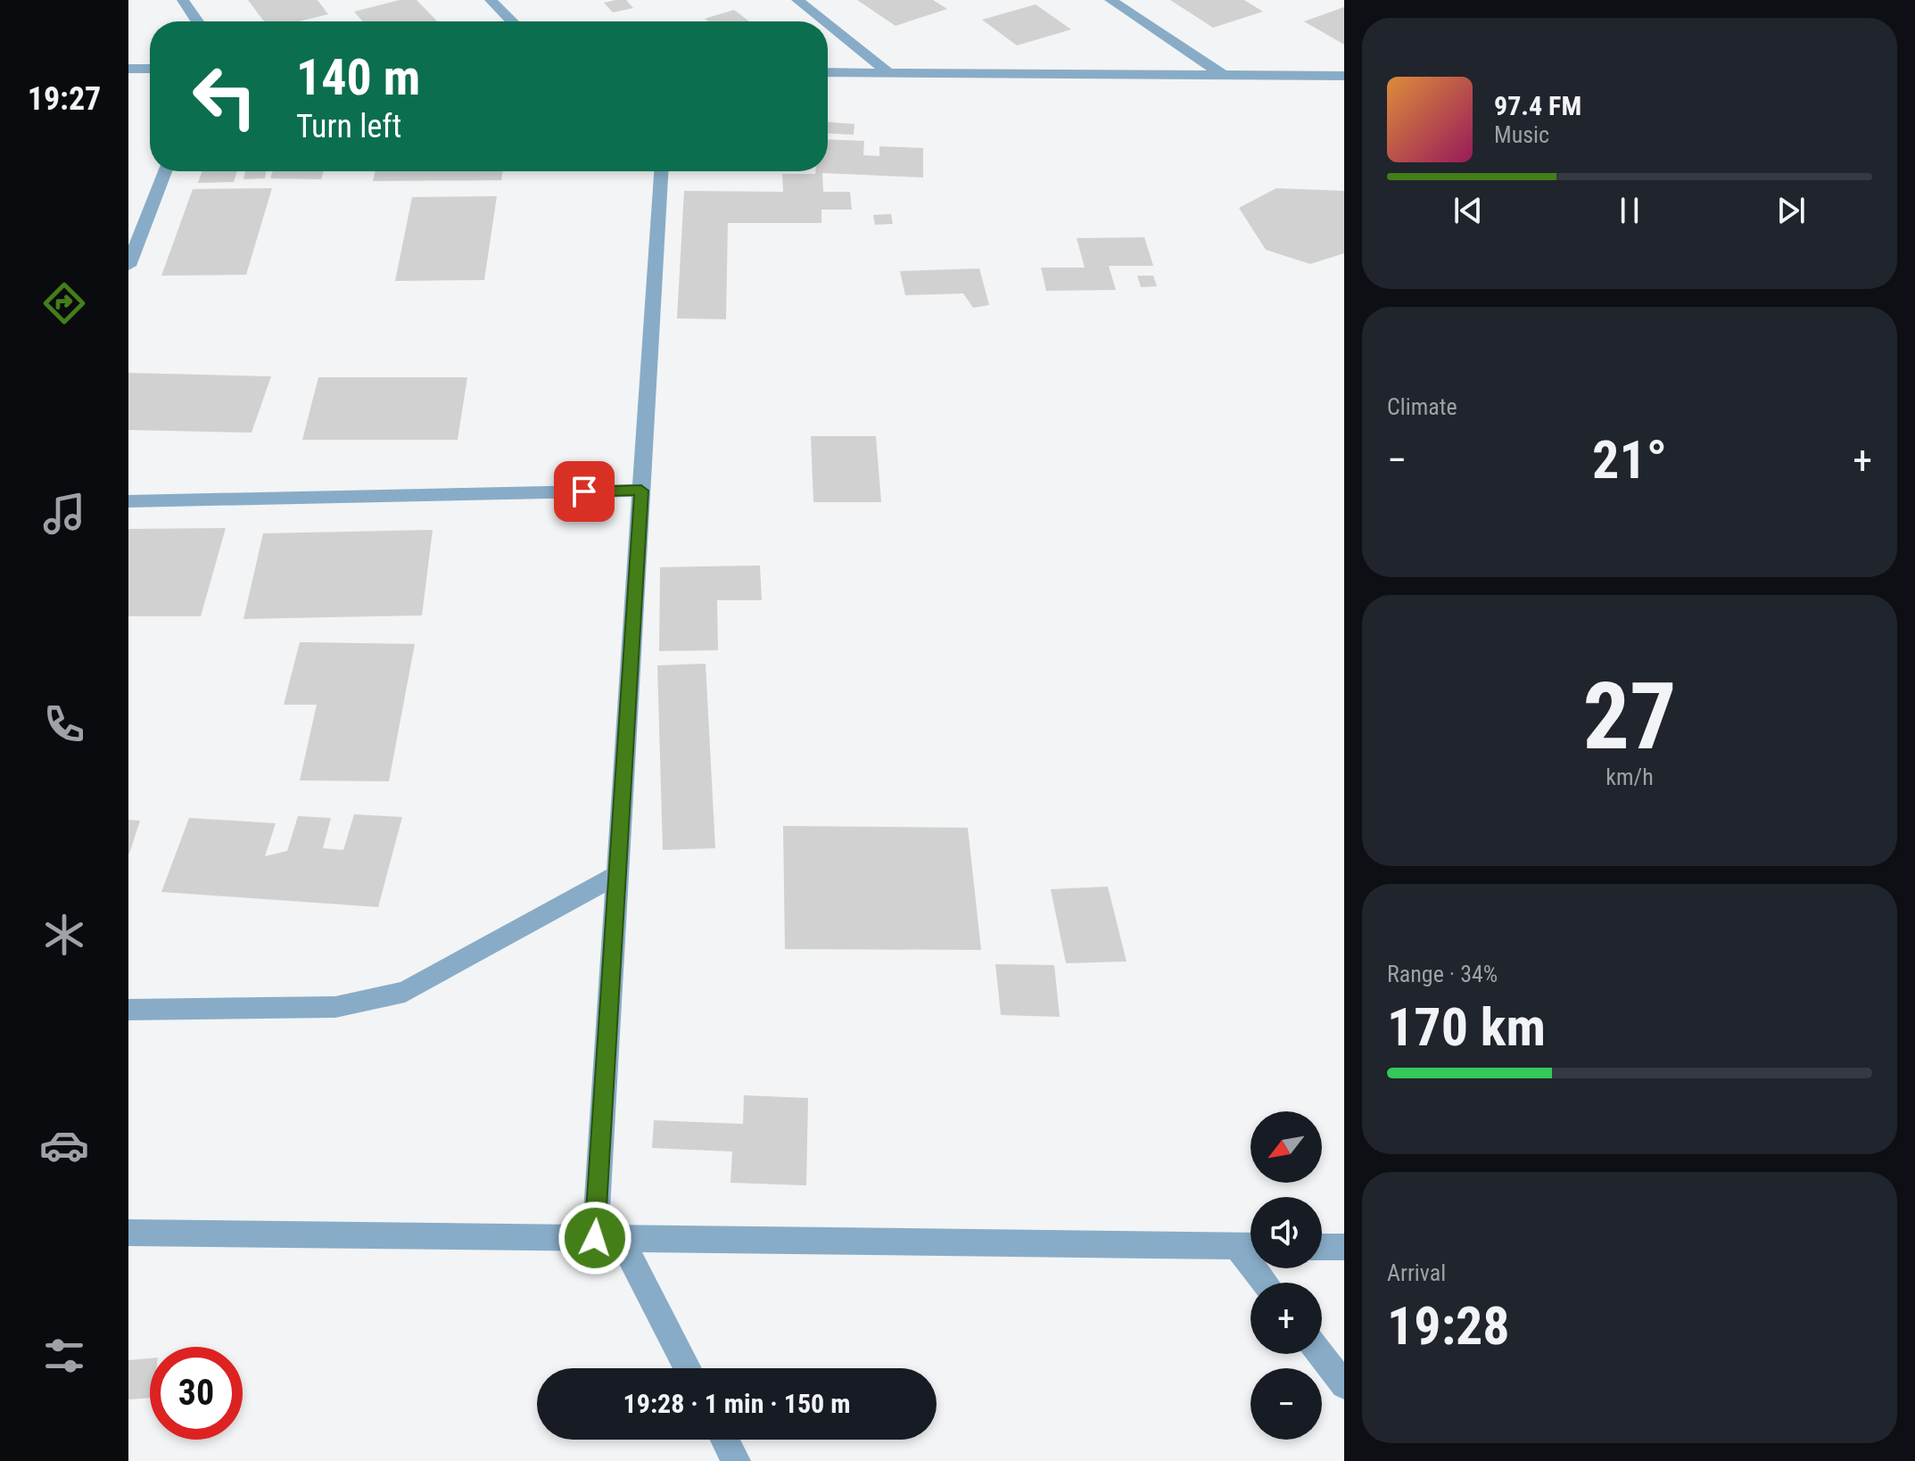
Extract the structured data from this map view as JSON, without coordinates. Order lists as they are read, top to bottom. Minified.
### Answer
{"north":"bottom left","page":{"tabs":"19:27","turn":["140 m","Turn left"],"song":["97.4 FM","Music"],"tile":["Climate",["27","km/h"],["Range · 34%","170 km"],["Arrival","19:28"]],"heat":["−","21°","+"],"map_buttons":["+","−"],"limit":"30","trip":"19:28 · 1 min · 150 m"}}
